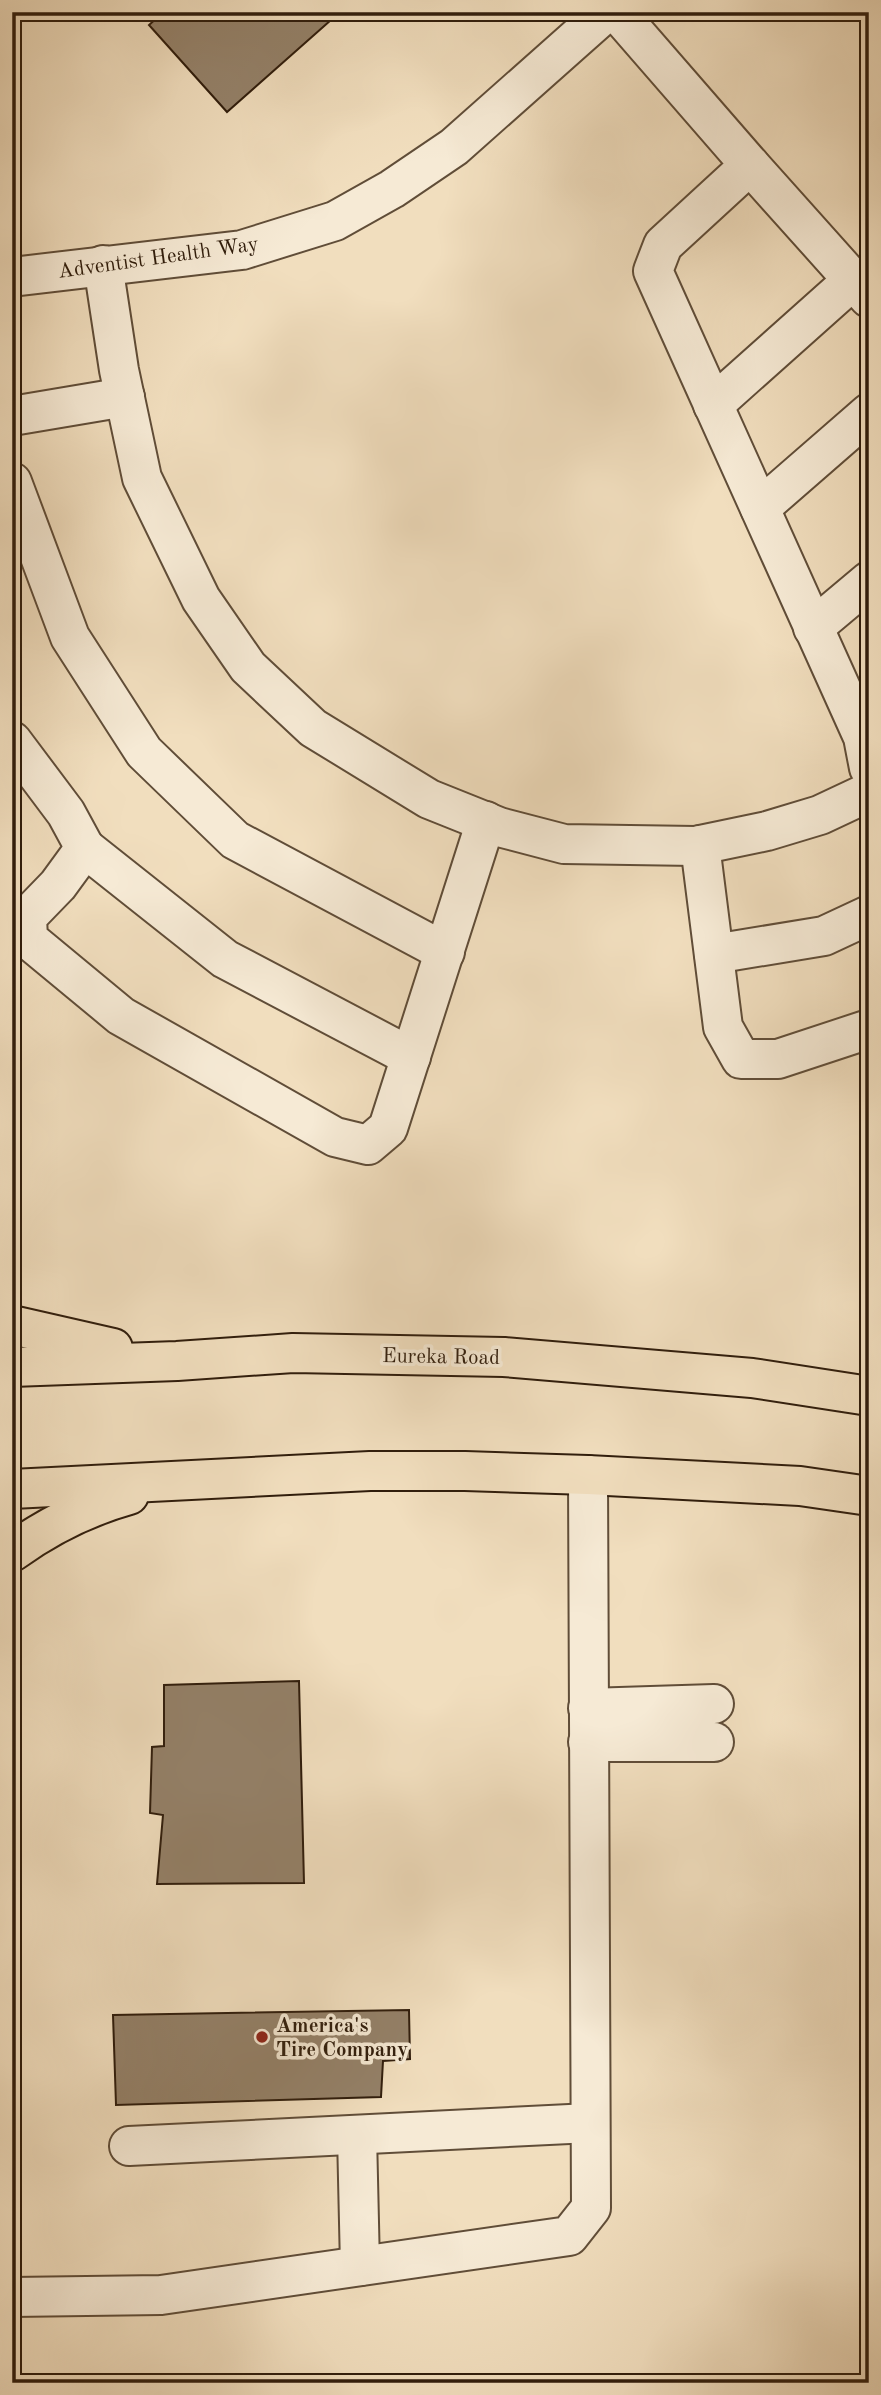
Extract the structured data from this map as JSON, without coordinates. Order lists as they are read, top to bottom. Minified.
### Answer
{"streets":{"main road":["Eureka Road"],"lane":["Adventist Health Way"]},"places":["America's Tire Company"]}
